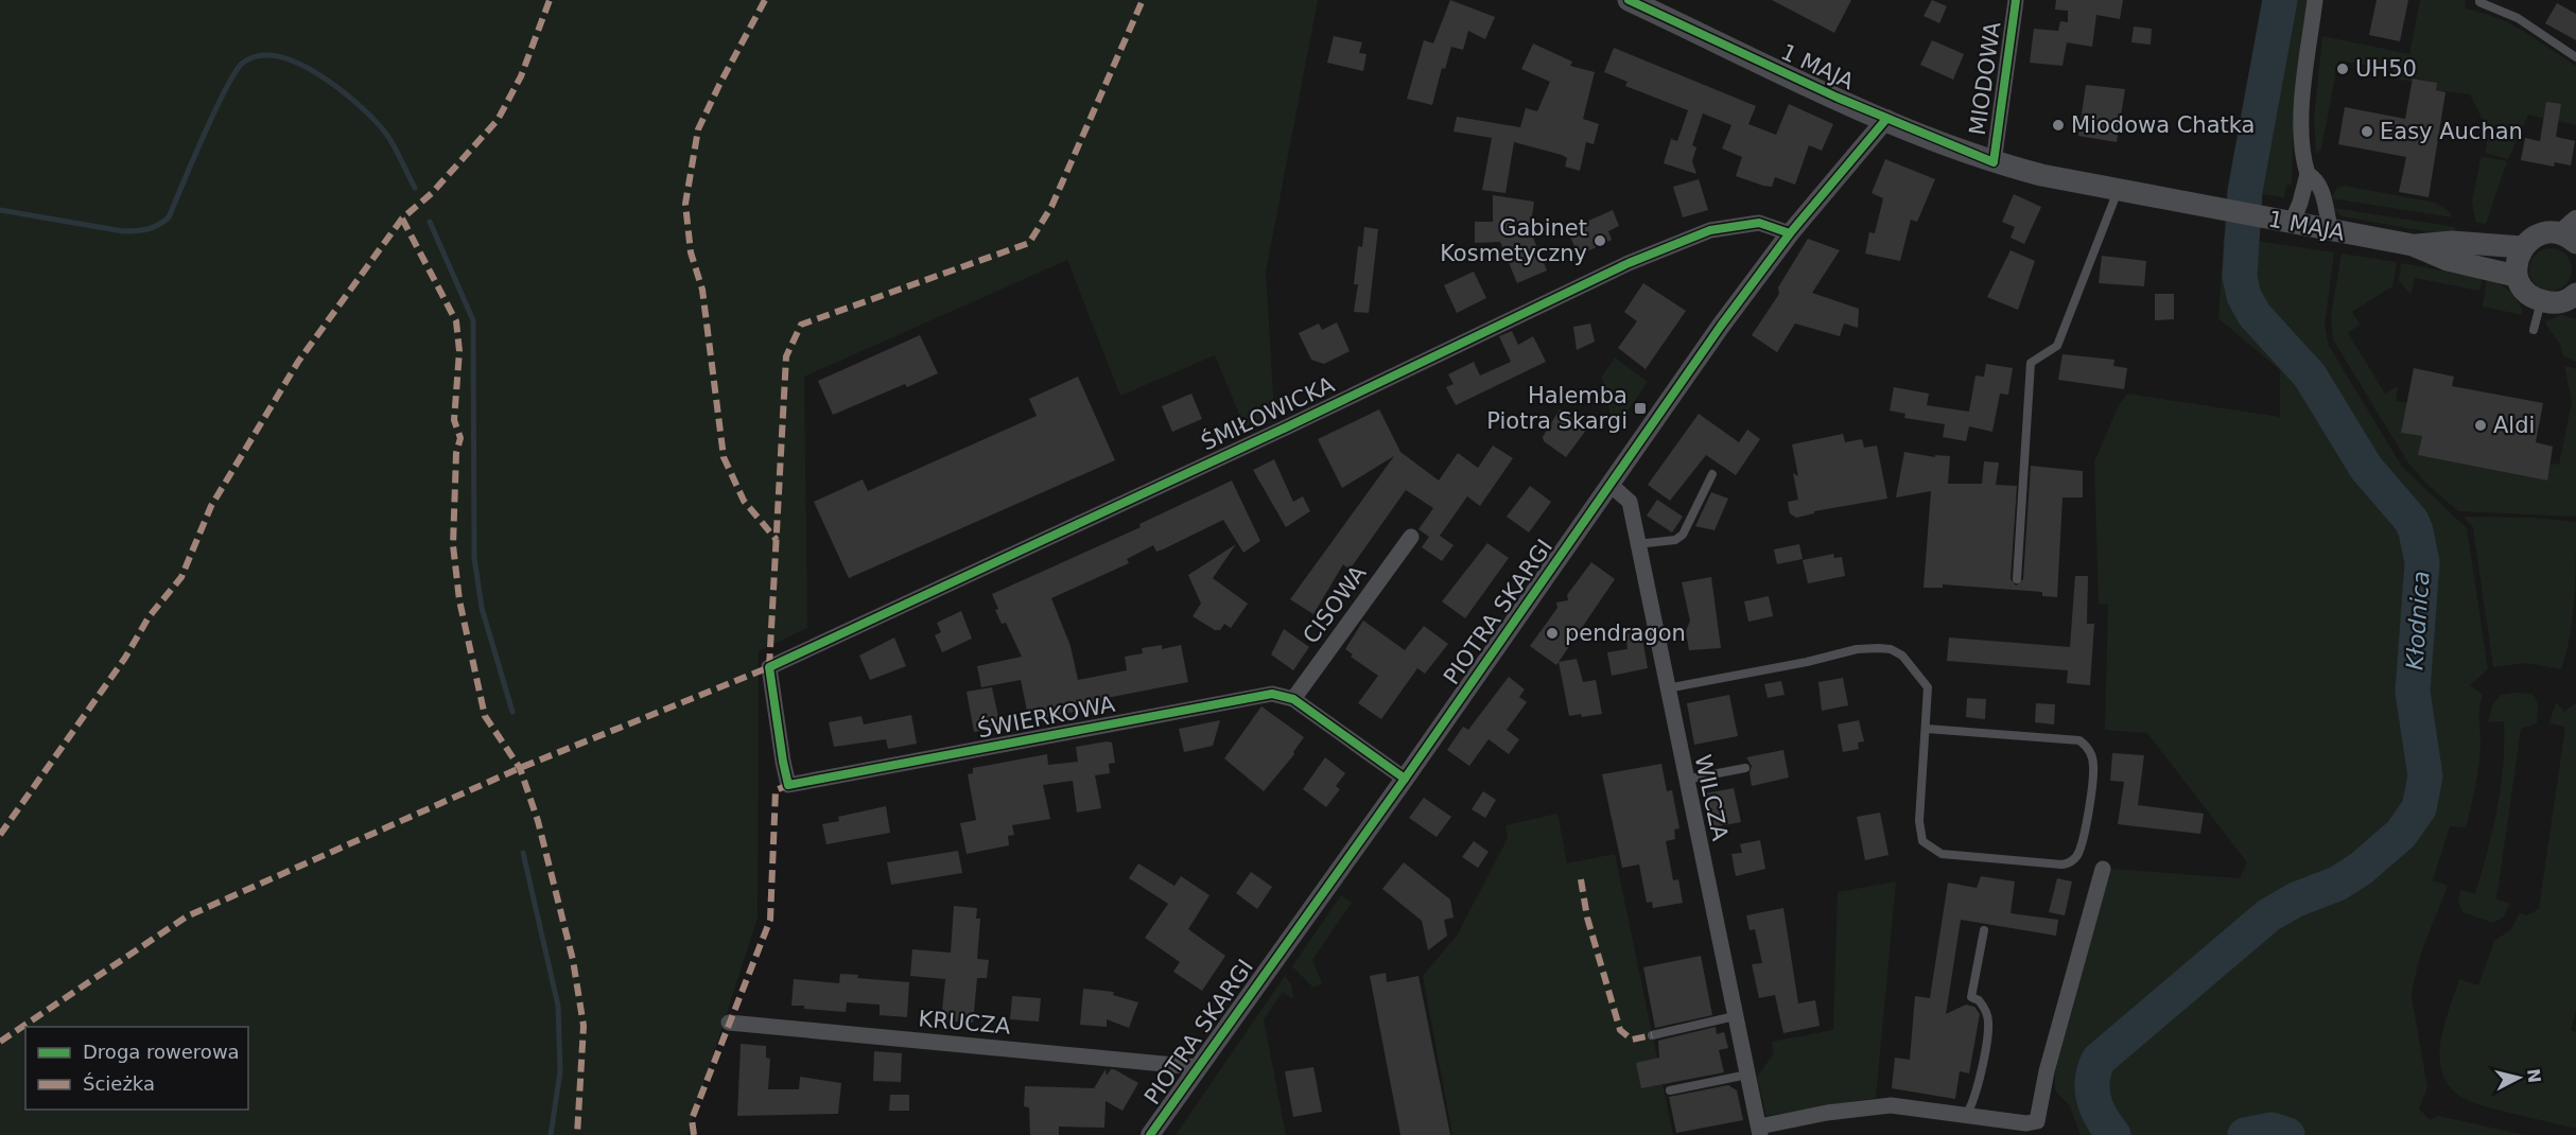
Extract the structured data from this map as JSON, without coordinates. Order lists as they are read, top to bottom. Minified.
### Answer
{"streets":{"main road":["1 MAJA"],"street":["MIODOWA","ŚMIŁOWICKA","CISOWA","PIOTRA SKARGI","ŚWIERKOWA","WILCZA","KRUCZA"]},"crossings":[["1 MAJA","MIODOWA"],["1 MAJA","PIOTRA SKARGI"],["ŚMIŁOWICKA","PIOTRA SKARGI"],["ŚMIŁOWICKA","ŚWIERKOWA"],["CISOWA","ŚWIERKOWA"],["PIOTRA SKARGI","ŚWIERKOWA"],["PIOTRA SKARGI","WILCZA"],["PIOTRA SKARGI","KRUCZA"]],"water":["Kłodnica"],"places":{"other":["UH50","Miodowa Chatka","Easy Auchan","Gabinet Kosmetyczny","Aldi","pendragon"],"transit":["Halemba Piotra Skargi"]},"legend":["Droga rowerowa","Ścieżka"],"north":"right"}
